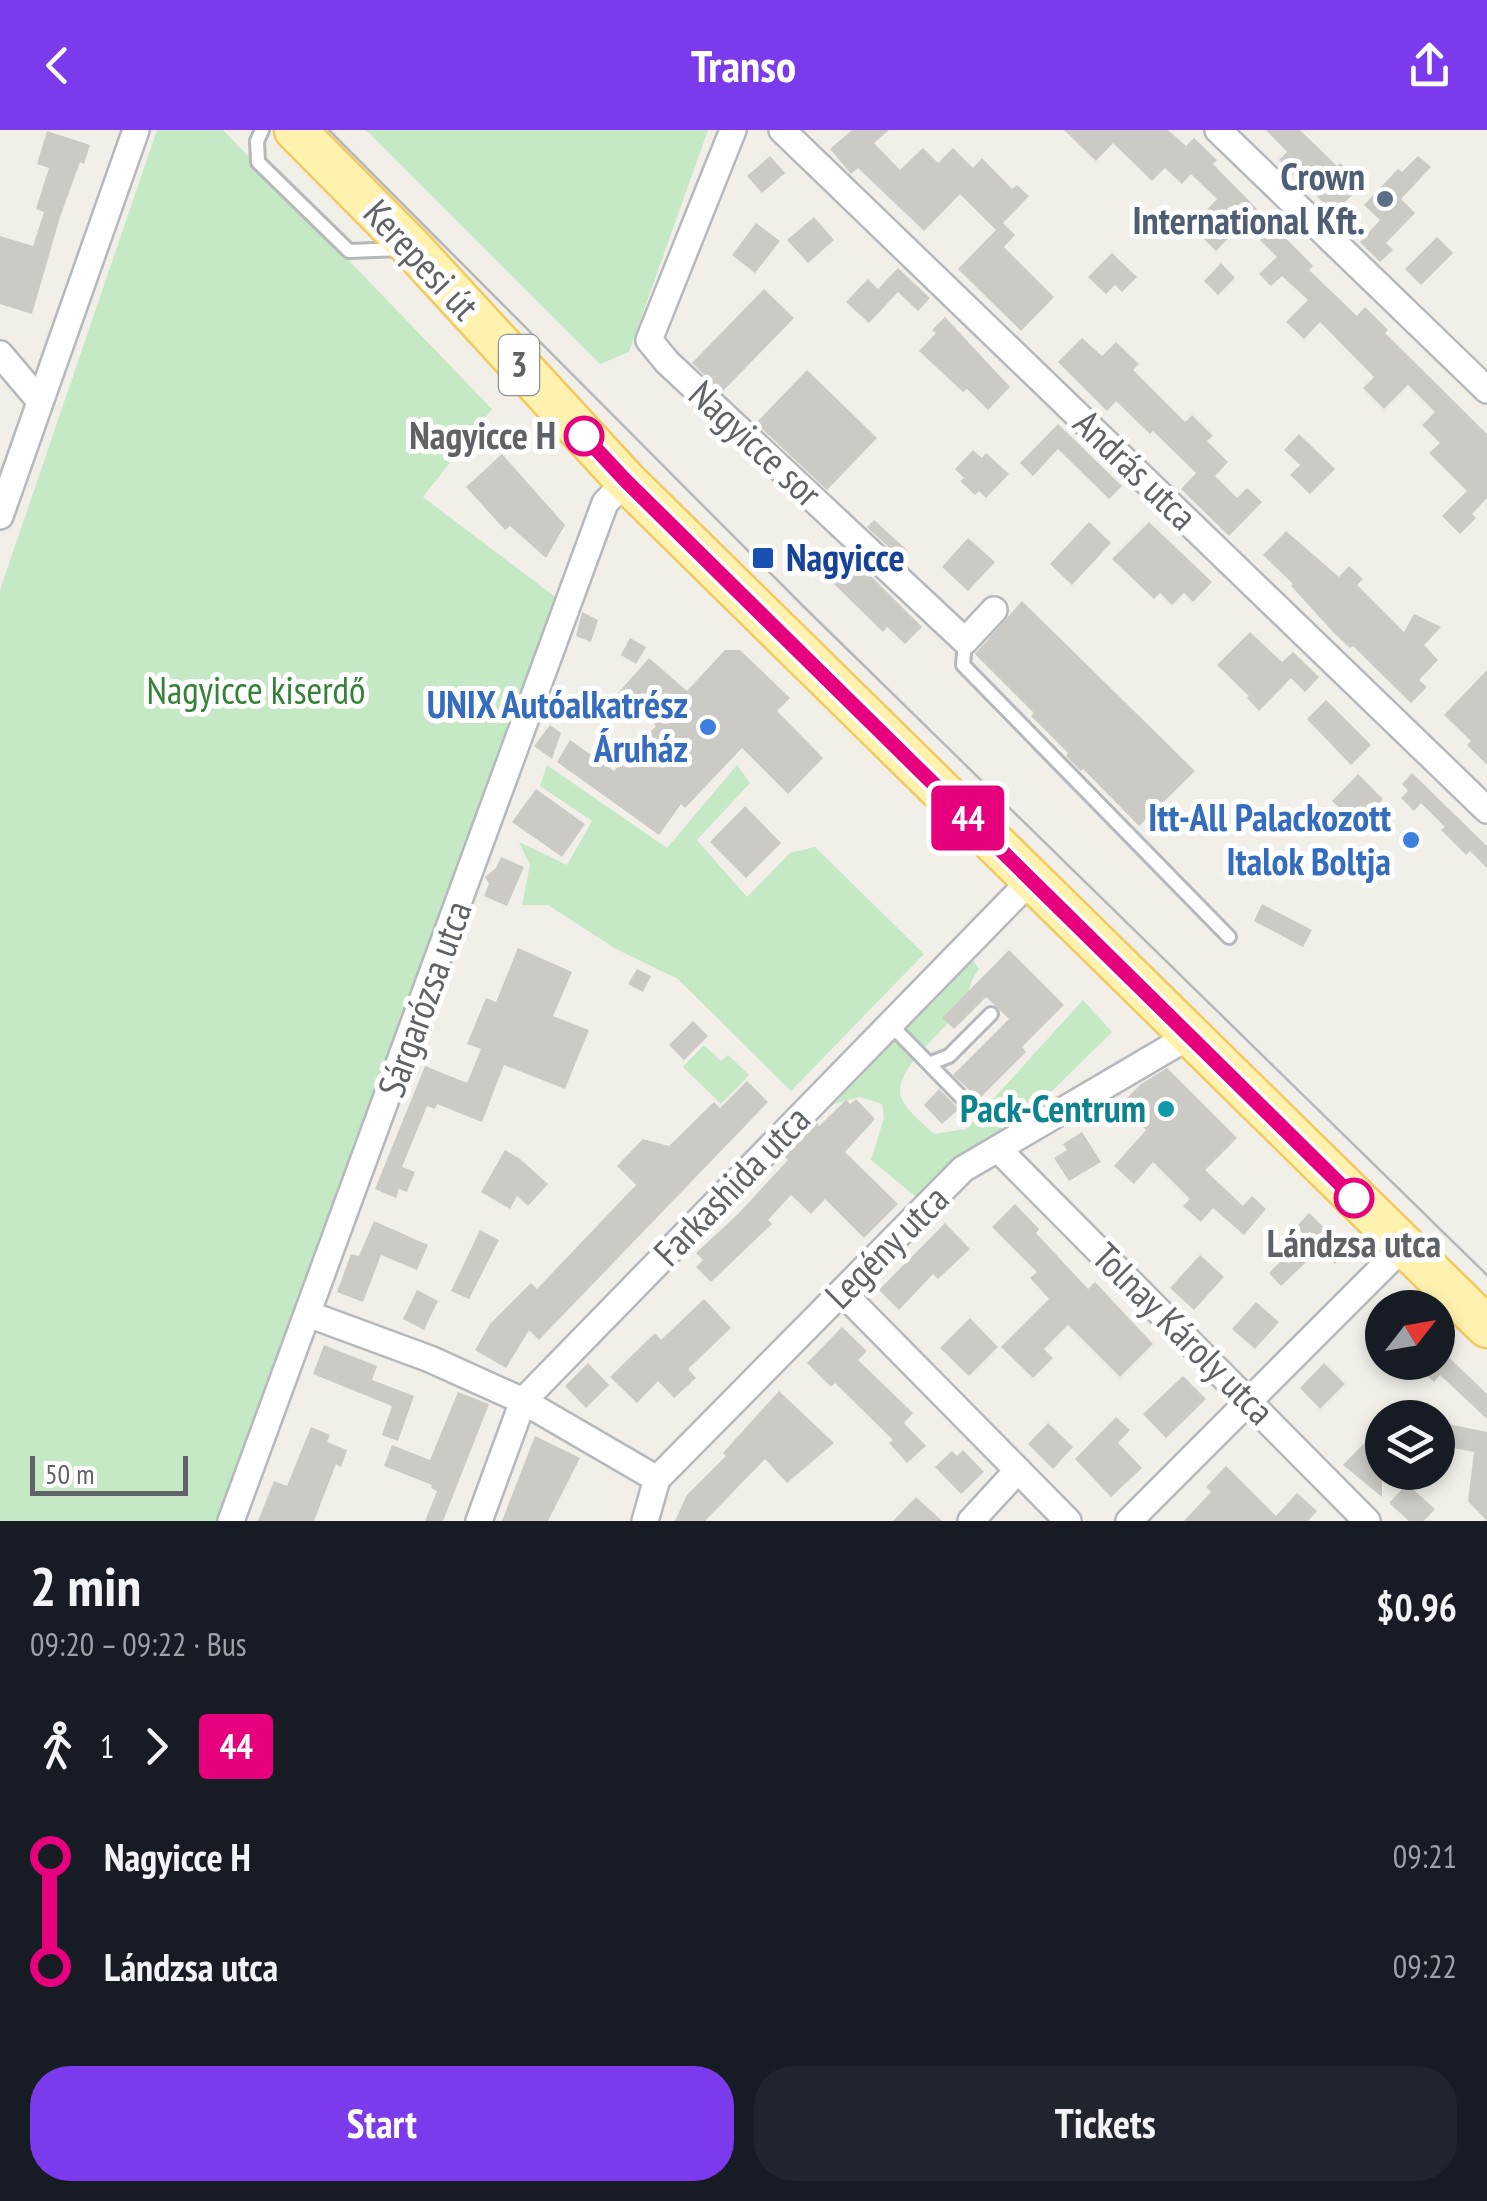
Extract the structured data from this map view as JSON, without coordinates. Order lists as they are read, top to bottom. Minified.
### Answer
{"streets":{"main road":["Kerepesi út","3"],"street":["Nagyicce sor","András utca","Sárgarózsa utca","Farkashida utca","Legény utca","Tolnay Károly utca"]},"crossings":[["Kerepesi út","3"],["Kerepesi út","Sárgarózsa utca"],["3","Sárgarózsa utca"],["3","Farkashida utca"],["3","Legény utca"],["Legény utca","Tolnay Károly utca"]],"parks":["Nagyicce kiserdő"],"places":{"other":["Crown International Kft.","Nagyicce H","UNIX Autóalkatrész Áruház","Itt-All Palackozott Italok Boltja","Pack-Centrum","Lándzsa utca"],"transit":["Nagyicce"]},"lines":["bus line 44"],"scale_bar":"50 m","north":"top right","page":{"header":"Transo","on_map":"44","scale":"50 m","heading":["2 min","09:20 – 09:22 · Bus","$0.96"],"legs":["1","44"],"list":[{"name":"Nagyicce H","value":"09:21"},{"name":"Lándzsa utca","value":"09:22"}],"buttons":["Start","Tickets"]}}
